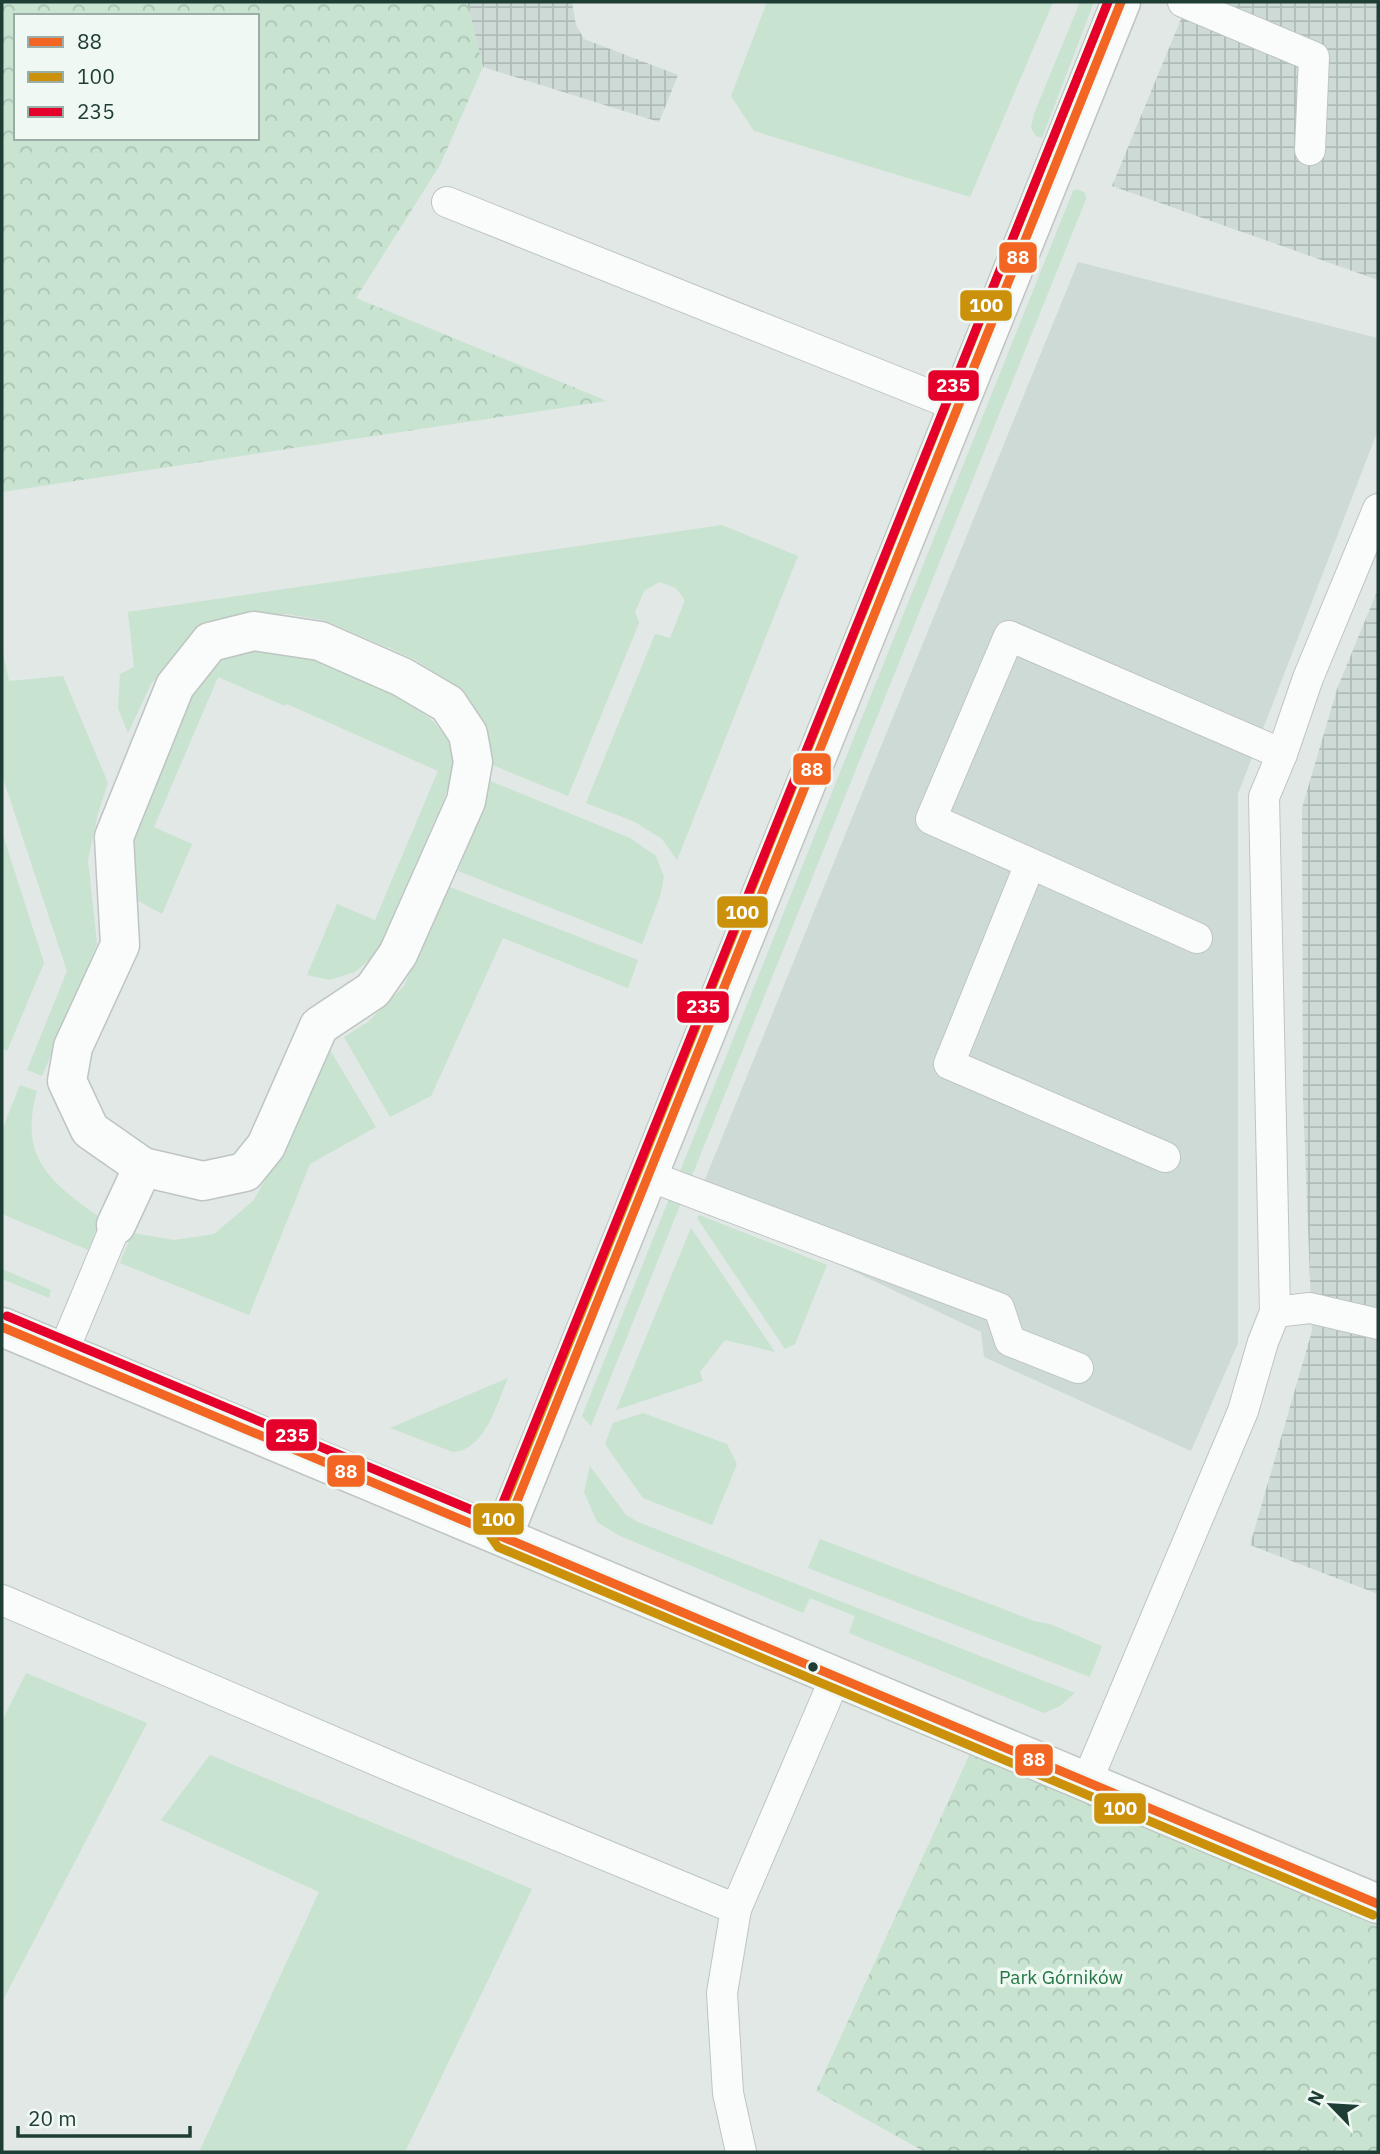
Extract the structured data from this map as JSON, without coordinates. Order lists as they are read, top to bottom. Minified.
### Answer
{"parks":["Park Górników"],"lines":["transit line 88","transit line 100","transit line 235"],"legend":["88","100","235"],"scale_bar":"20 m","north":"top left"}
